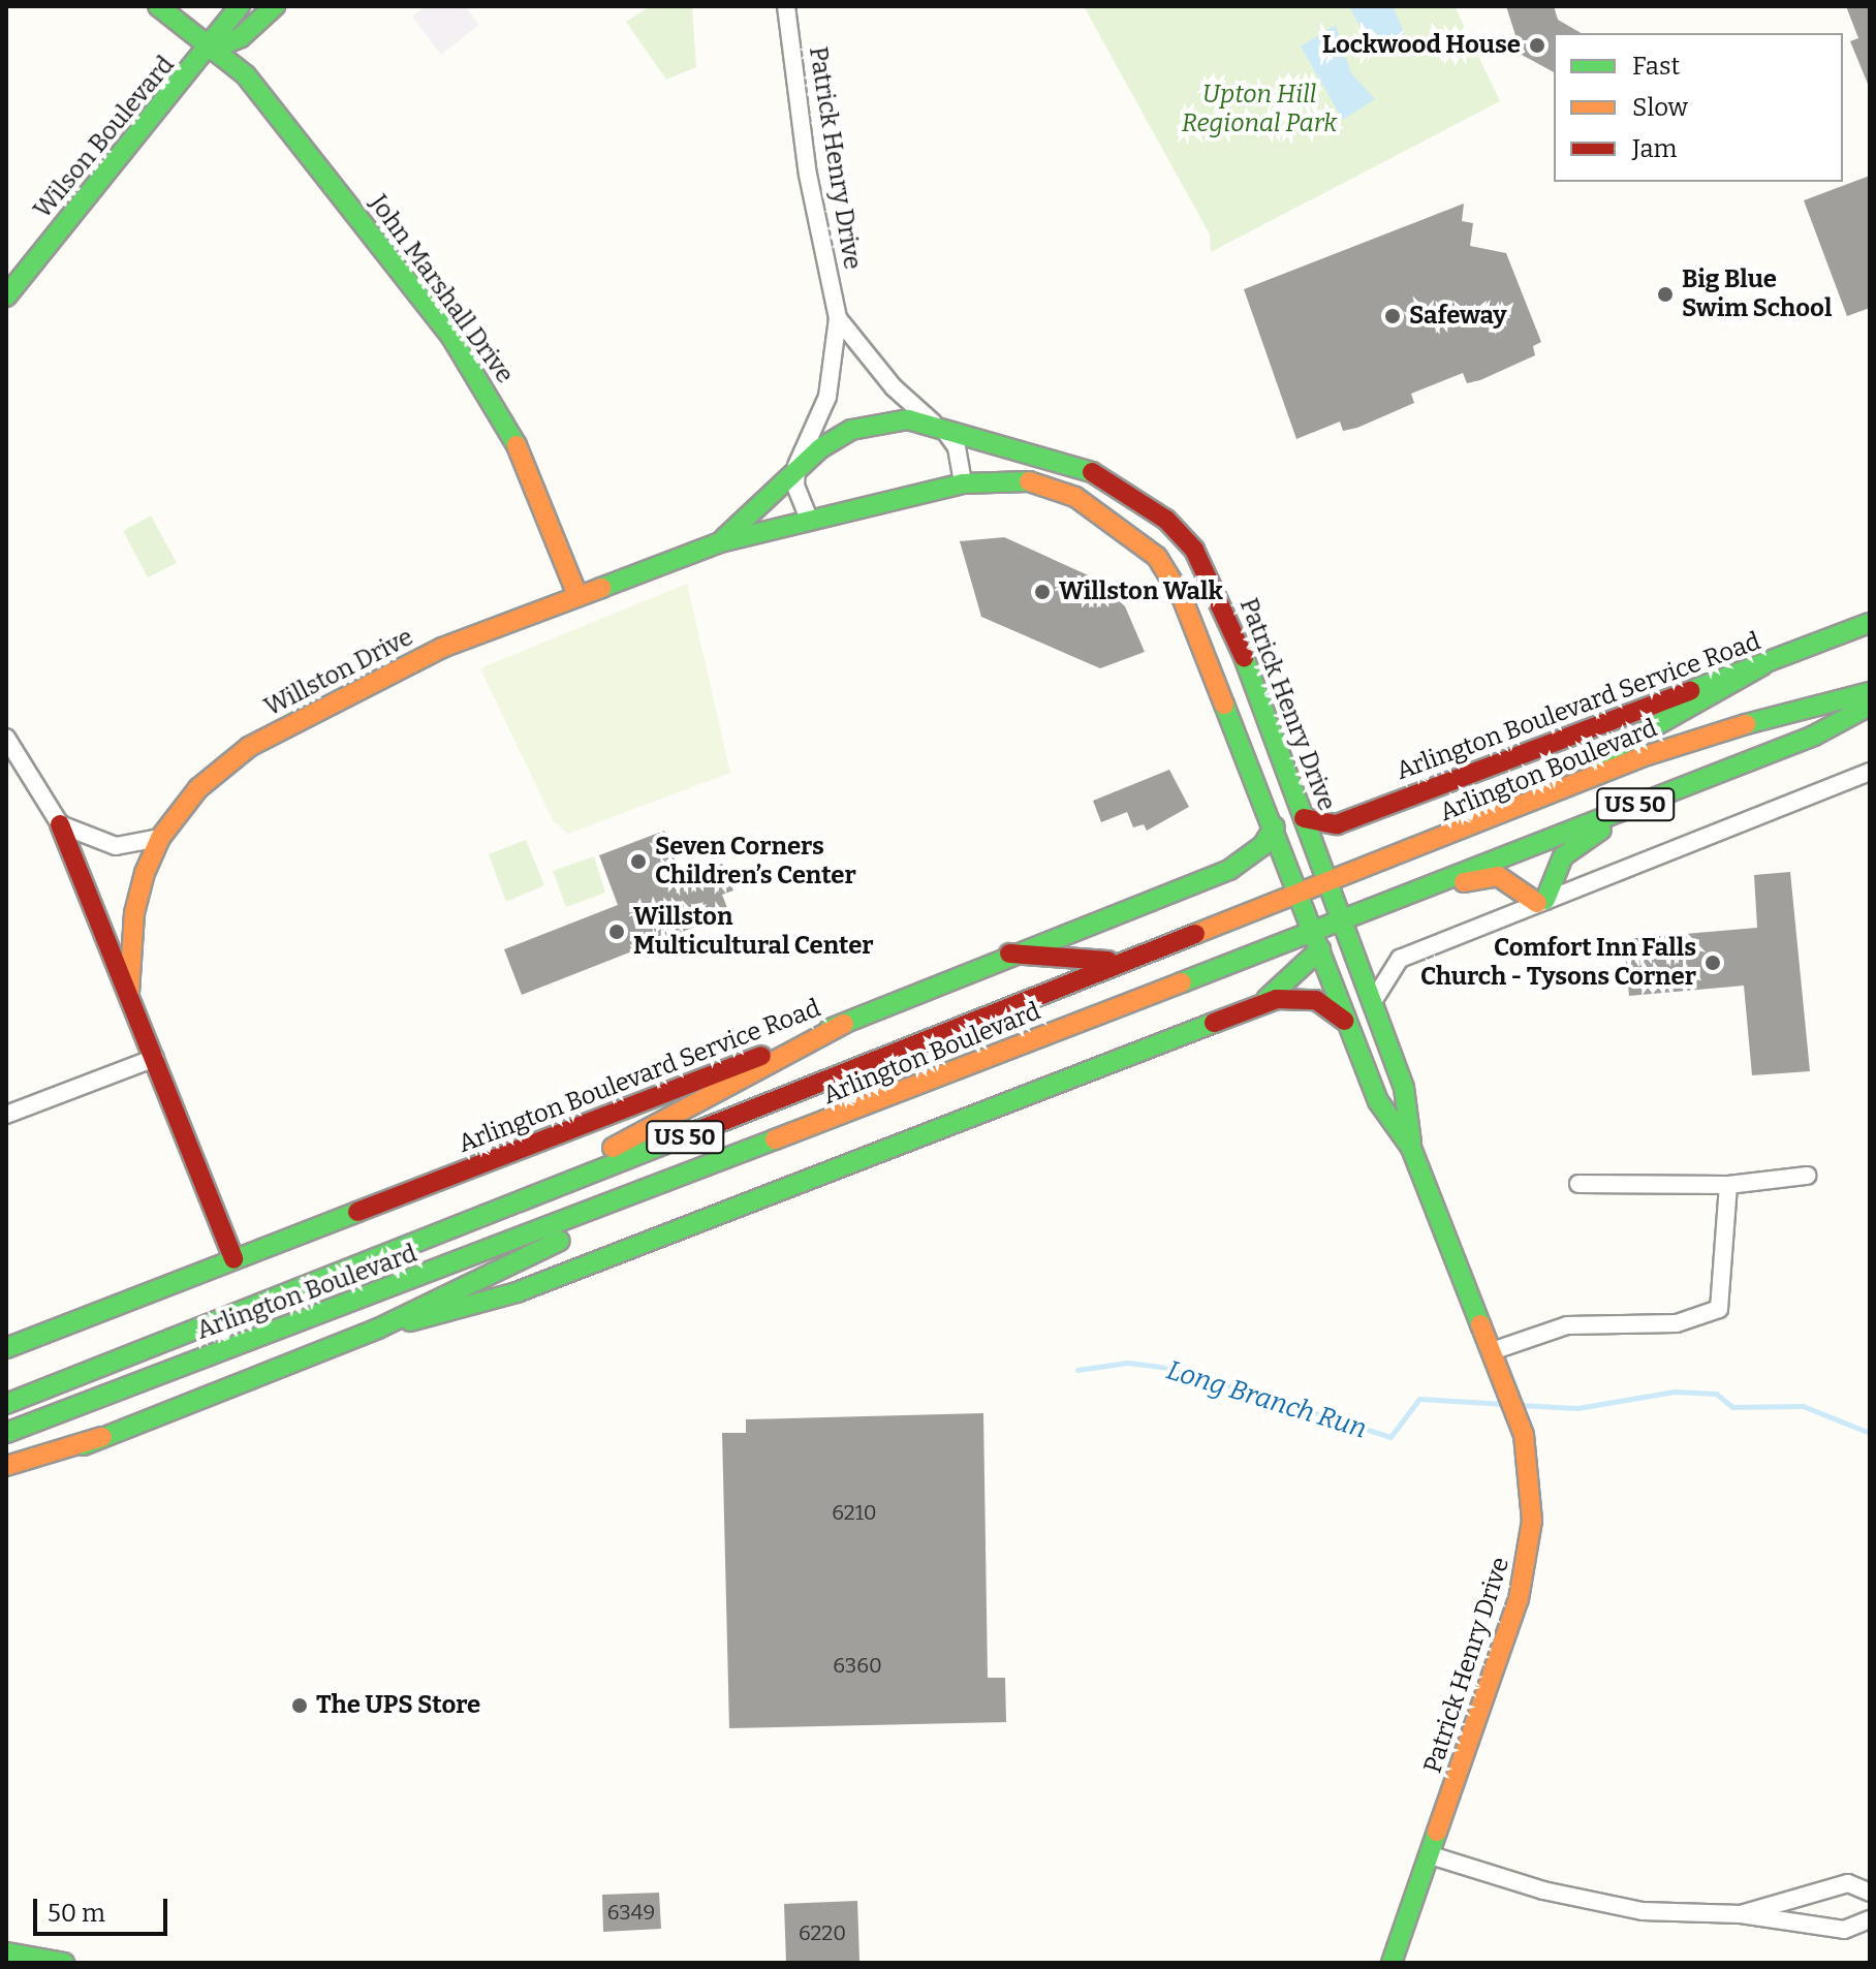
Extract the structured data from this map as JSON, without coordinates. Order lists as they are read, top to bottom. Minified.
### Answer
{"streets":{"main road":["Wilson Boulevard","Patrick Henry Drive","John Marshall Drive","Willston Drive","Arlington Boulevard Service Road","Arlington Boulevard","US 50"]},"crossings":[["Wilson Boulevard","John Marshall Drive"],["Patrick Henry Drive","Willston Drive"],["Patrick Henry Drive","Arlington Boulevard Service Road"],["Patrick Henry Drive","Arlington Boulevard"],["John Marshall Drive","Willston Drive"]],"water":["Long Branch Run"],"parks":["Upton Hill Regional Park"],"places":["Lockwood House","Big Blue Swim School","Safeway","Willston Walk","Seven Corners Children’s Center","Willston Multicultural Center","Comfort Inn Falls Church - Tysons Corner","The UPS Store"],"house_numbers":["6210","6360","6349","6220"],"legend":["Fast","Slow","Jam"],"scale_bar":"50 m"}
